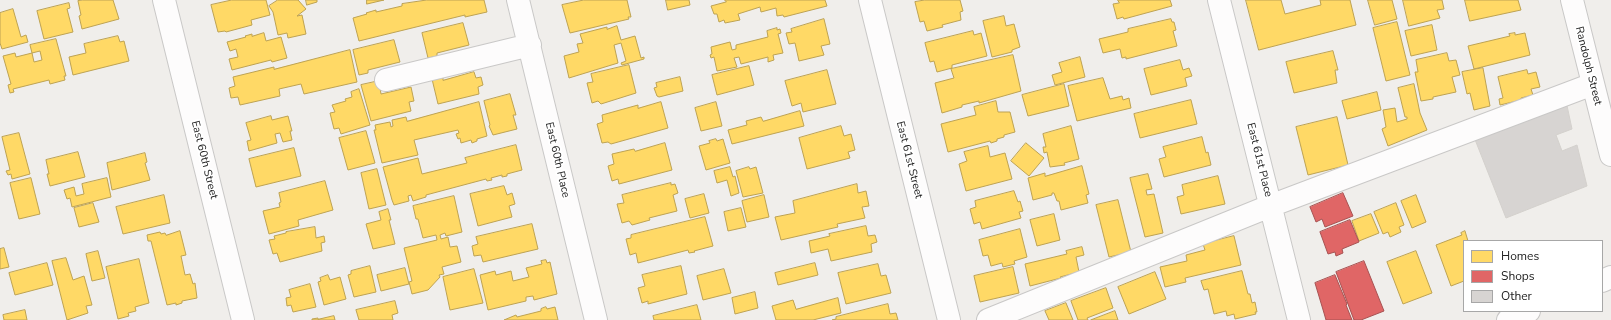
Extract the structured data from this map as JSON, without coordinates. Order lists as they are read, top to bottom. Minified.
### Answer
{"streets":{"street":["Randolph Street","East 60th Street","East 60th Place","East 61st Street","East 61st Place"]},"legend":["Homes","Shops","Other"]}
